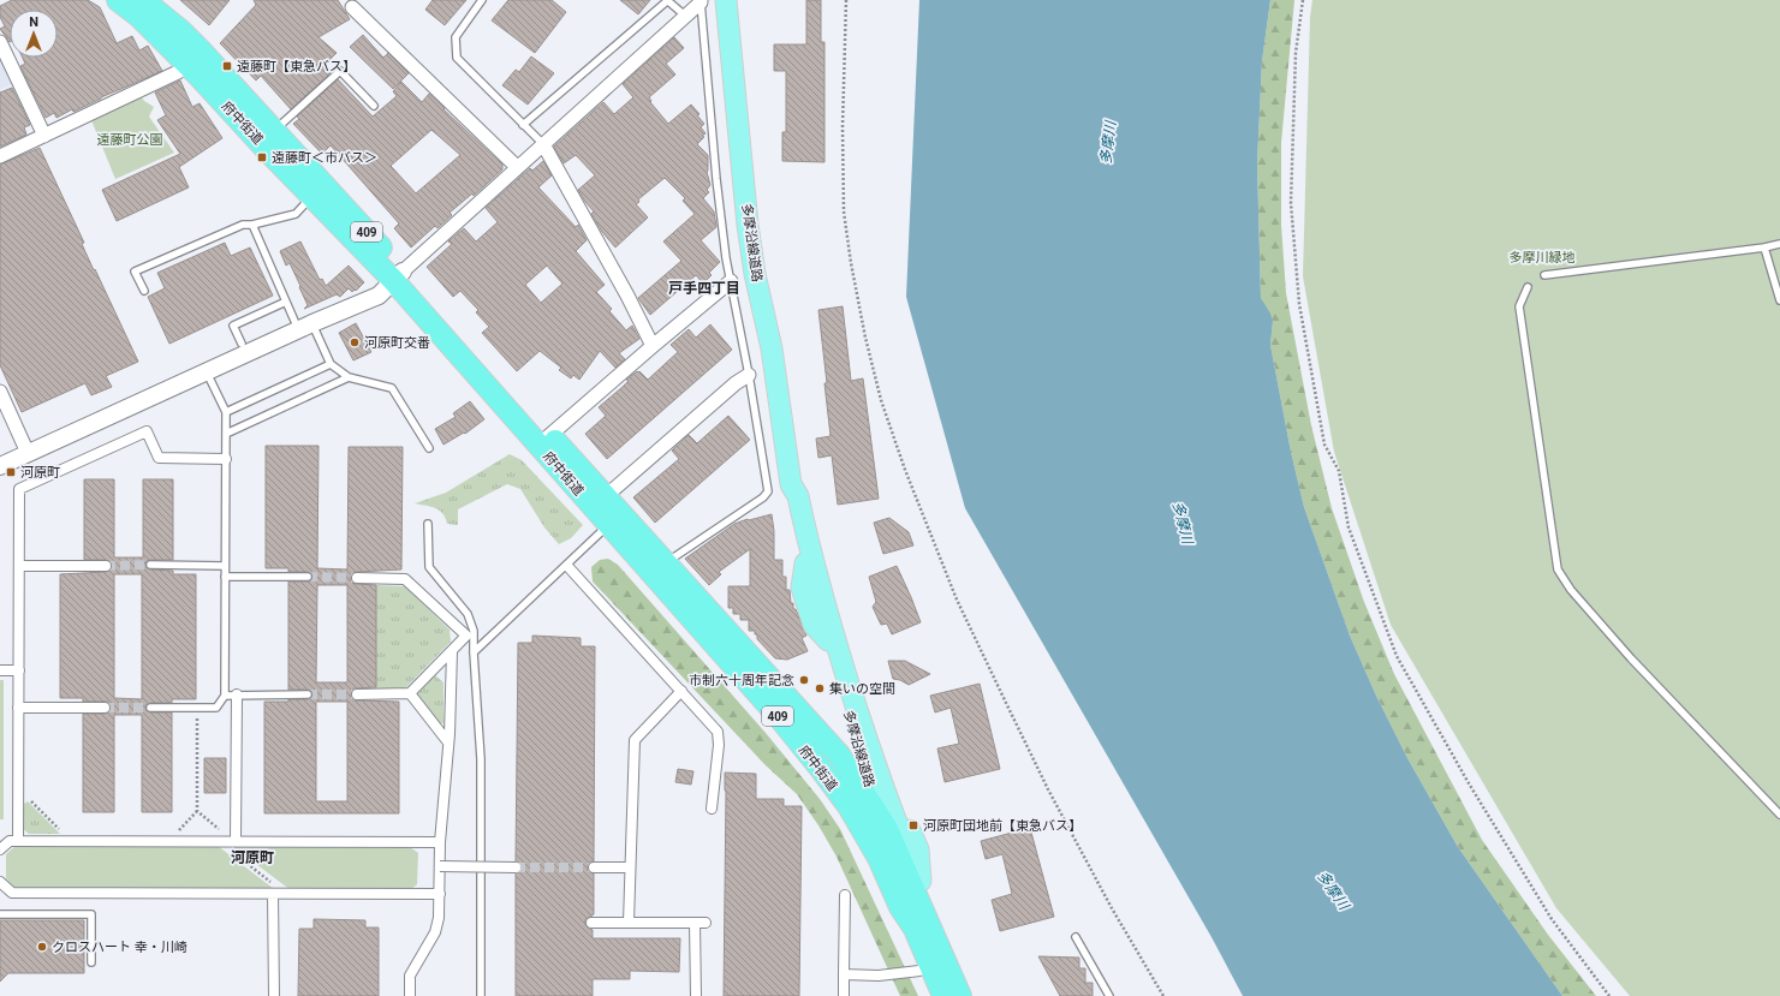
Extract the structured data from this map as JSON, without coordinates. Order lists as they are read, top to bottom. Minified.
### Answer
{"streets":{"highway":["府中街道","409"],"main road":["多摩沿線道路"]},"crossings":[["府中街道","多摩沿線道路"]],"districts":["戸手四丁目","河原町"],"water":["多摩川"],"parks":["遠藤町公園","多摩川緑地"],"places":{"transit":["遠藤町【東急バス】","遠藤町＜市バス＞","河原町","河原町団地前【東急バス】"],"other":["河原町交番","市制六十周年記念","集いの空間","クロスハート 幸・川崎"]},"north":"top"}
